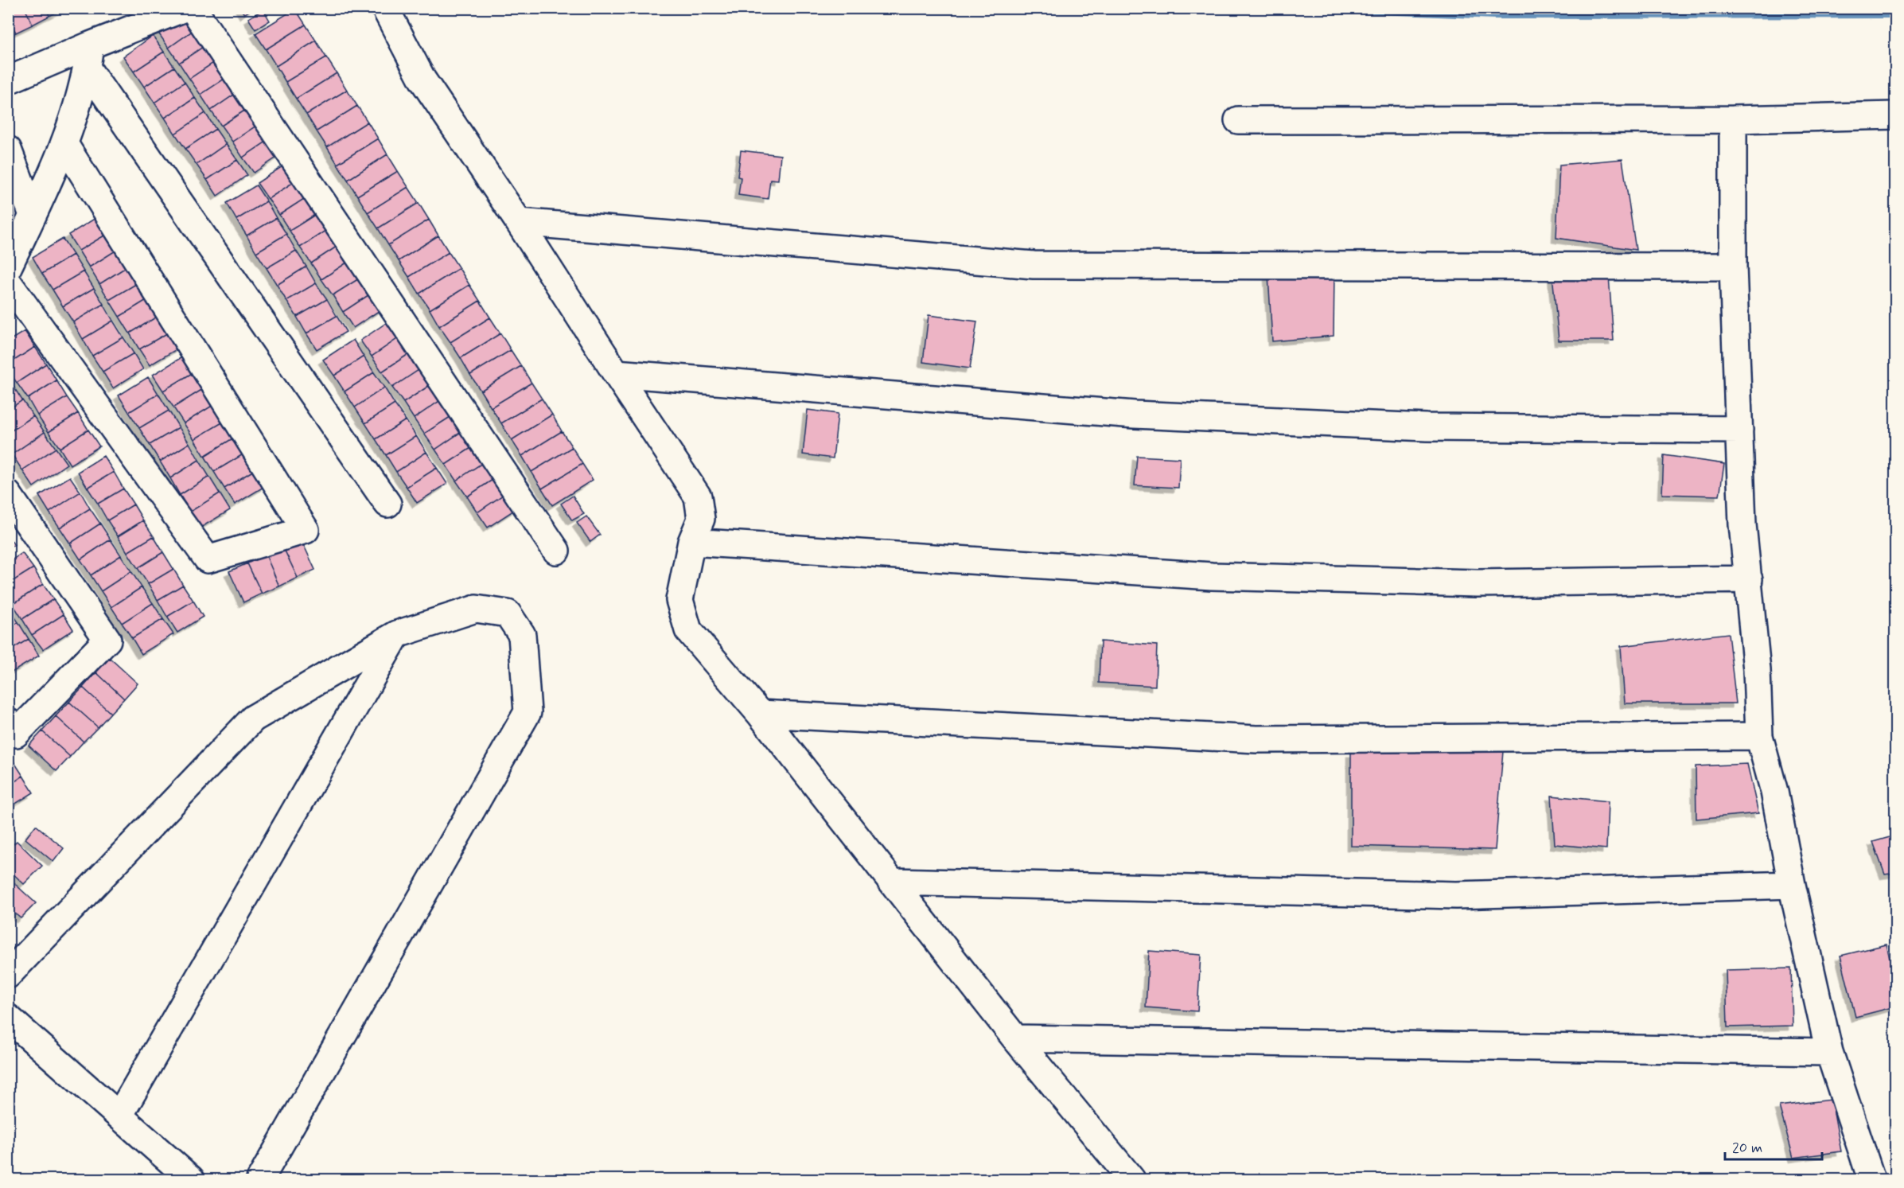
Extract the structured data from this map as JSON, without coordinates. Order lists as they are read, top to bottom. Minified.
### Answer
{"scale_bar":"20 m"}
